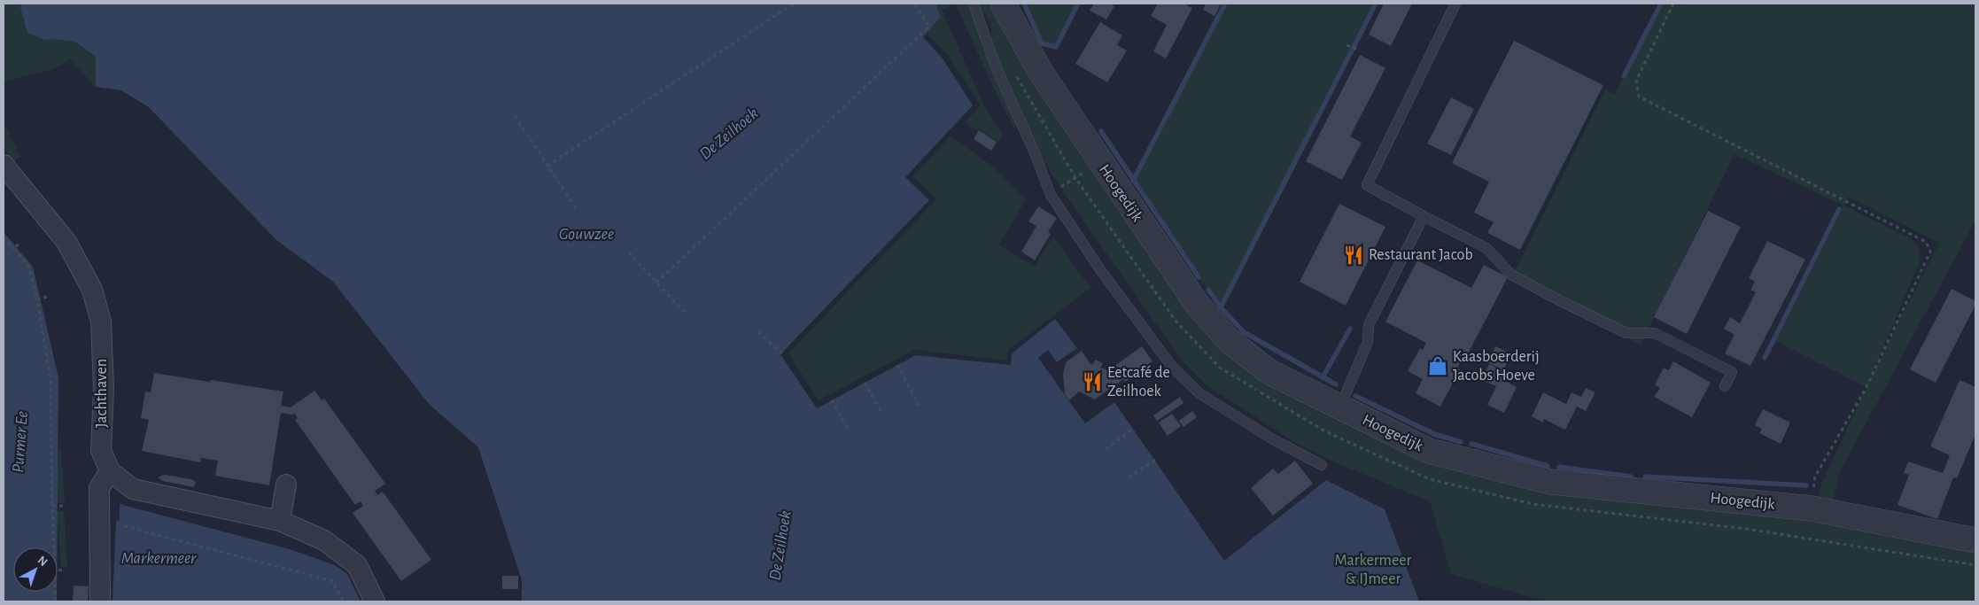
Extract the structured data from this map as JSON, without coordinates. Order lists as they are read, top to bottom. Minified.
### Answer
{"streets":{"street":["Hoogedijk","Jachthaven"]},"water":["De Zeilhoek","Gouwzee","Purmer Ee","Markermeer"],"parks":["Markermeer & IJmeer"],"places":{"restaurant":["Restaurant Jacob","Eetcafé de Zeilhoek"],"shop":["Kaasboerderij Jacobs Hoeve"]},"north":"top right"}
